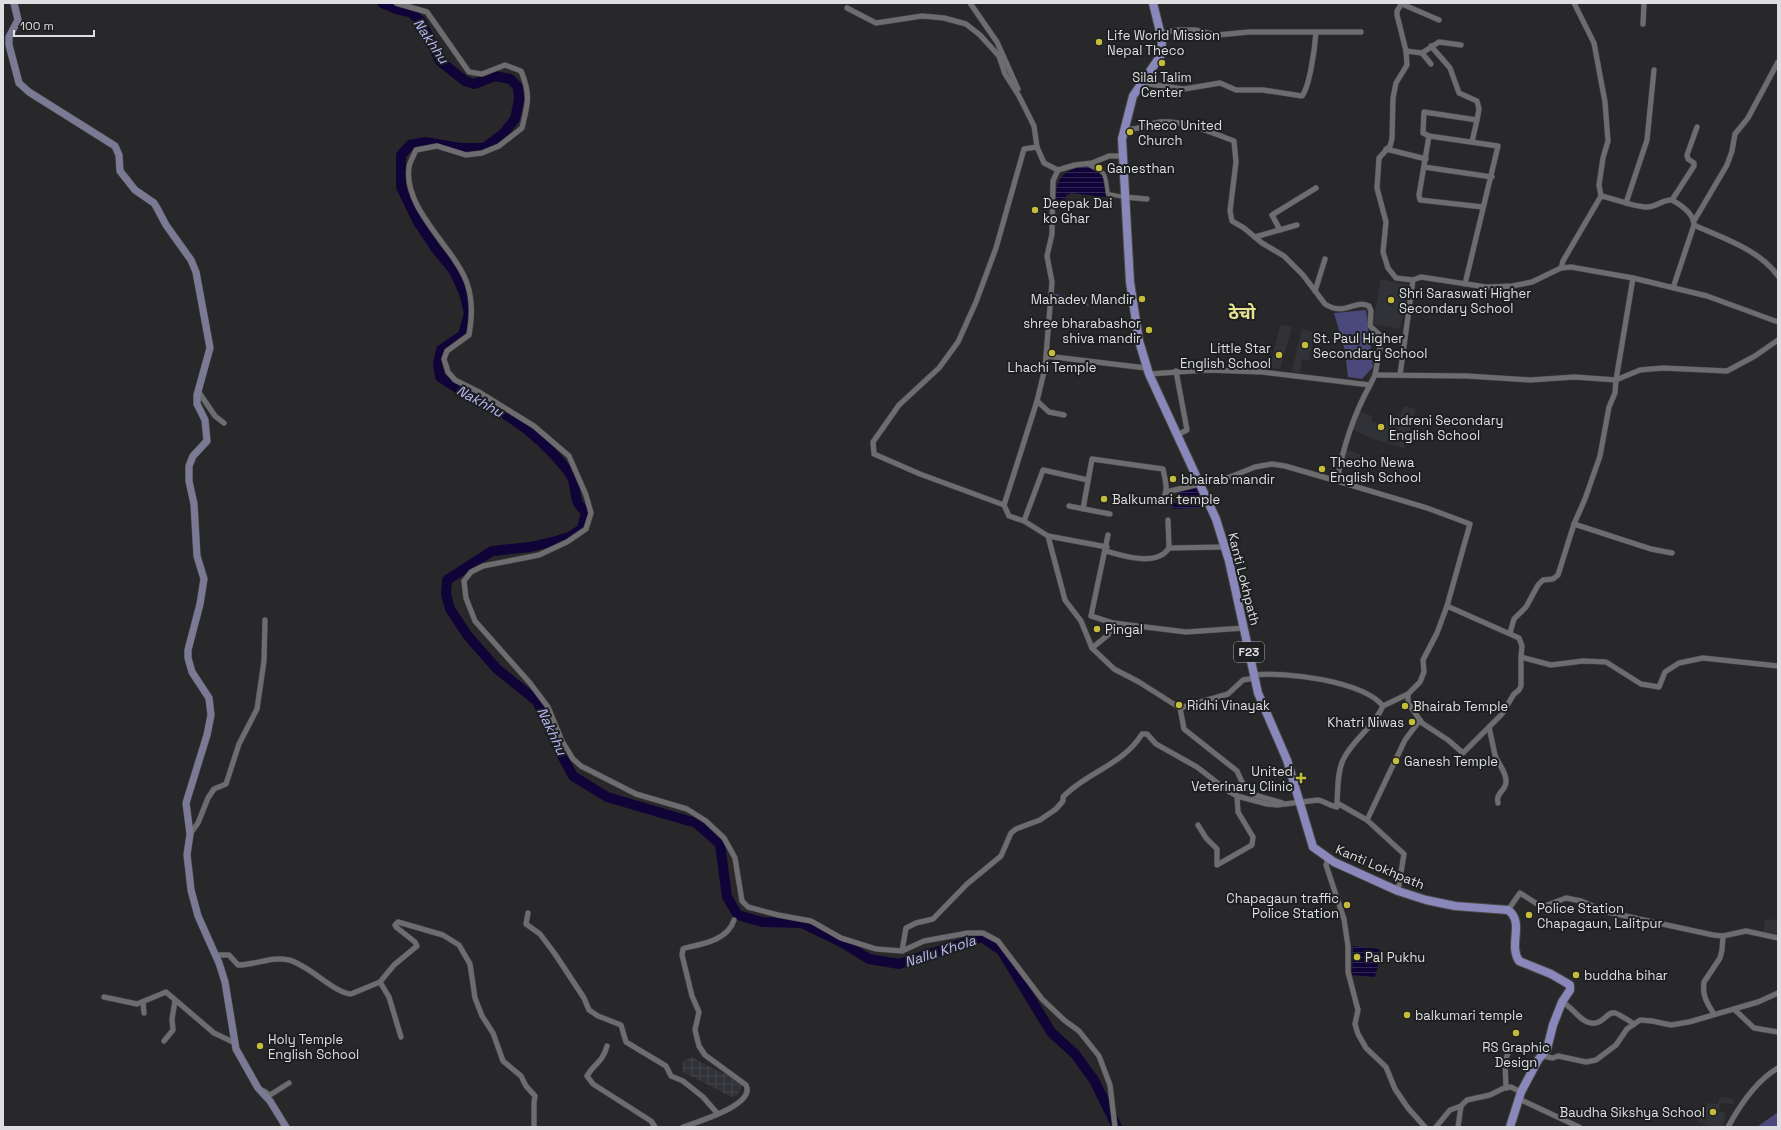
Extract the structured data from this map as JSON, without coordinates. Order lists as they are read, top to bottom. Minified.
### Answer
{"streets":{"main road":["Kanti Lokhpath","F23"]},"districts":["ठेचो"],"water":["Nakhhu","Nallu Khola"],"places":{"other":["Life World Mission Nepal Theco","Silai Talim Center","Theco United Church","Ganesthan","Deepak Dai ko Ghar","Mahadev Mandir","Shri Saraswati Higher Secondary School","shree bharabashor shiva mandir","St. Paul Higher Secondary School","Lhachi Temple","Little Star English School","Indreni Secondary English School","Thecho Newa English School","bhairab mandir","Balkumari temple","Pingal","Ridhi Vinayak","Bhairab Temple","Khatri Niwas","Ganesh Temple","Chapagaun traffic Police Station","Police Station Chapagaun, Lalitpur","Pal Pukhu","buddha bihar","balkumari temple","RS Graphic Design","Holy Temple English School","Baudha Sikshya School"],"health":["United Veterinary Clinic"]},"scale_bar":"100 m"}
